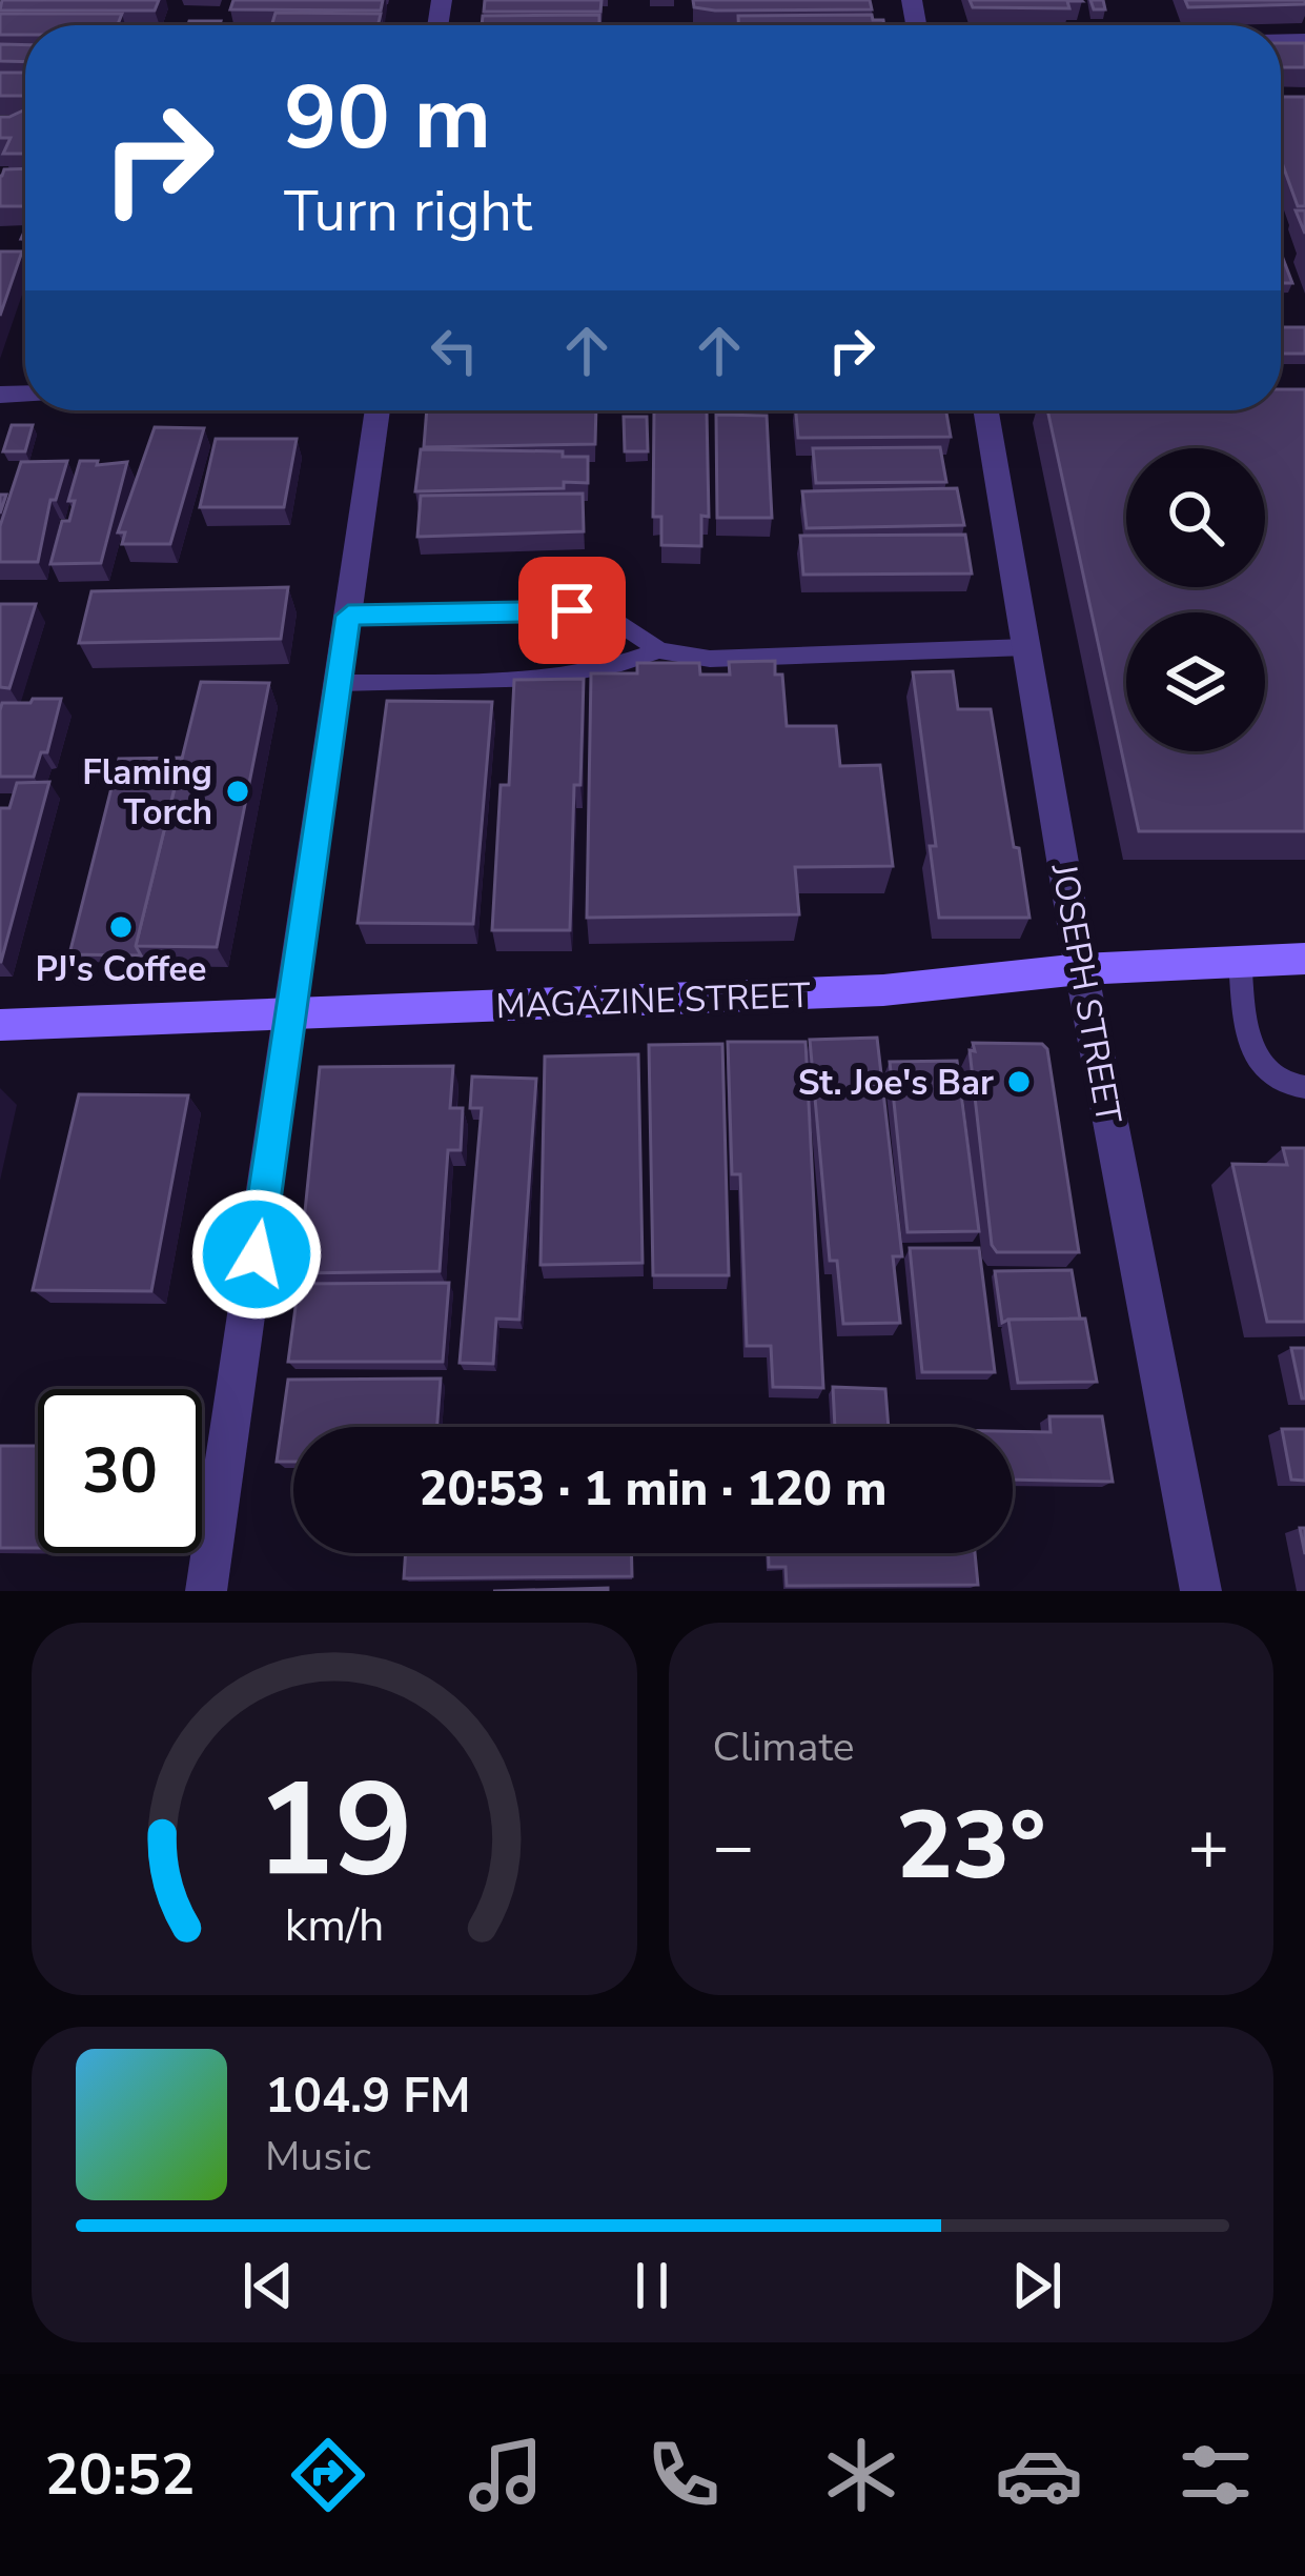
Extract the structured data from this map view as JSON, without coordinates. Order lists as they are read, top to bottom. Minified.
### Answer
{"streets":{"street":["JOSEPH STREET","MAGAZINE STREET"]},"crossings":[["JOSEPH STREET","MAGAZINE STREET"]],"places":["Flaming Torch","PJ's Coffee","St. Joe's Bar"],"page":{"turn":["90 m","Turn right"],"limit":"30","trip":"20:53 · 1 min · 120 m","tile":"Climate","heat":["−","23°","+"],"song":["104.9 FM","Music"],"tabs":"20:52","gauge":["19","km/h"]}}
